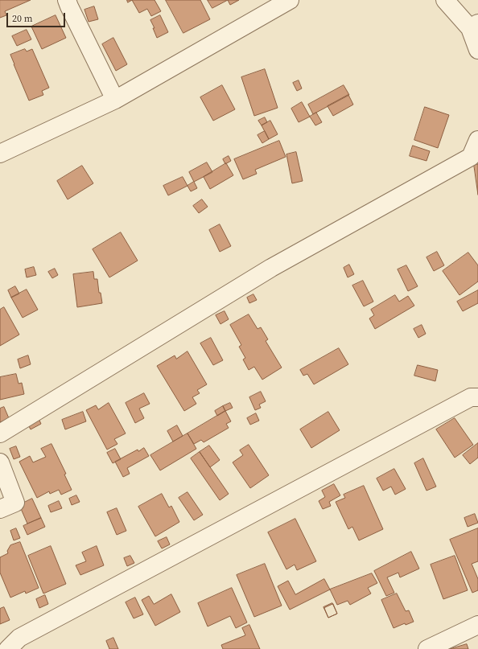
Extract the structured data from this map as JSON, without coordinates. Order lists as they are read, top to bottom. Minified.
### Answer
{"scale_bar":"20 m"}
